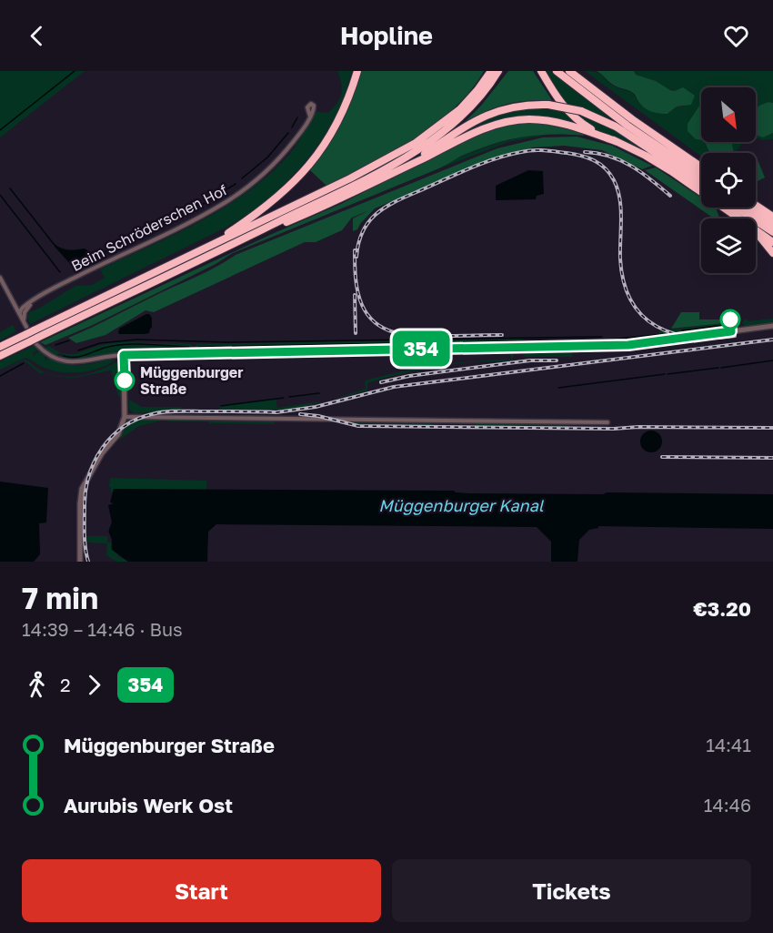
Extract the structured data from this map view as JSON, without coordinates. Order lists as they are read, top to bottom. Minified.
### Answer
{"streets":{"street":["Beim Schröderschen Hof"]},"water":["Müggenburger Kanal"],"places":["Müggenburger Straße"],"lines":["bus line 354"],"north":"bottom right","page":{"header":"Hopline","on_map":"354","heading":["7 min","14:39 – 14:46 · Bus","€3.20"],"legs":["2","354"],"list":[{"name":"Müggenburger Straße","value":"14:41"},{"name":"Aurubis Werk Ost","value":"14:46"}],"buttons":["Start","Tickets"]}}
